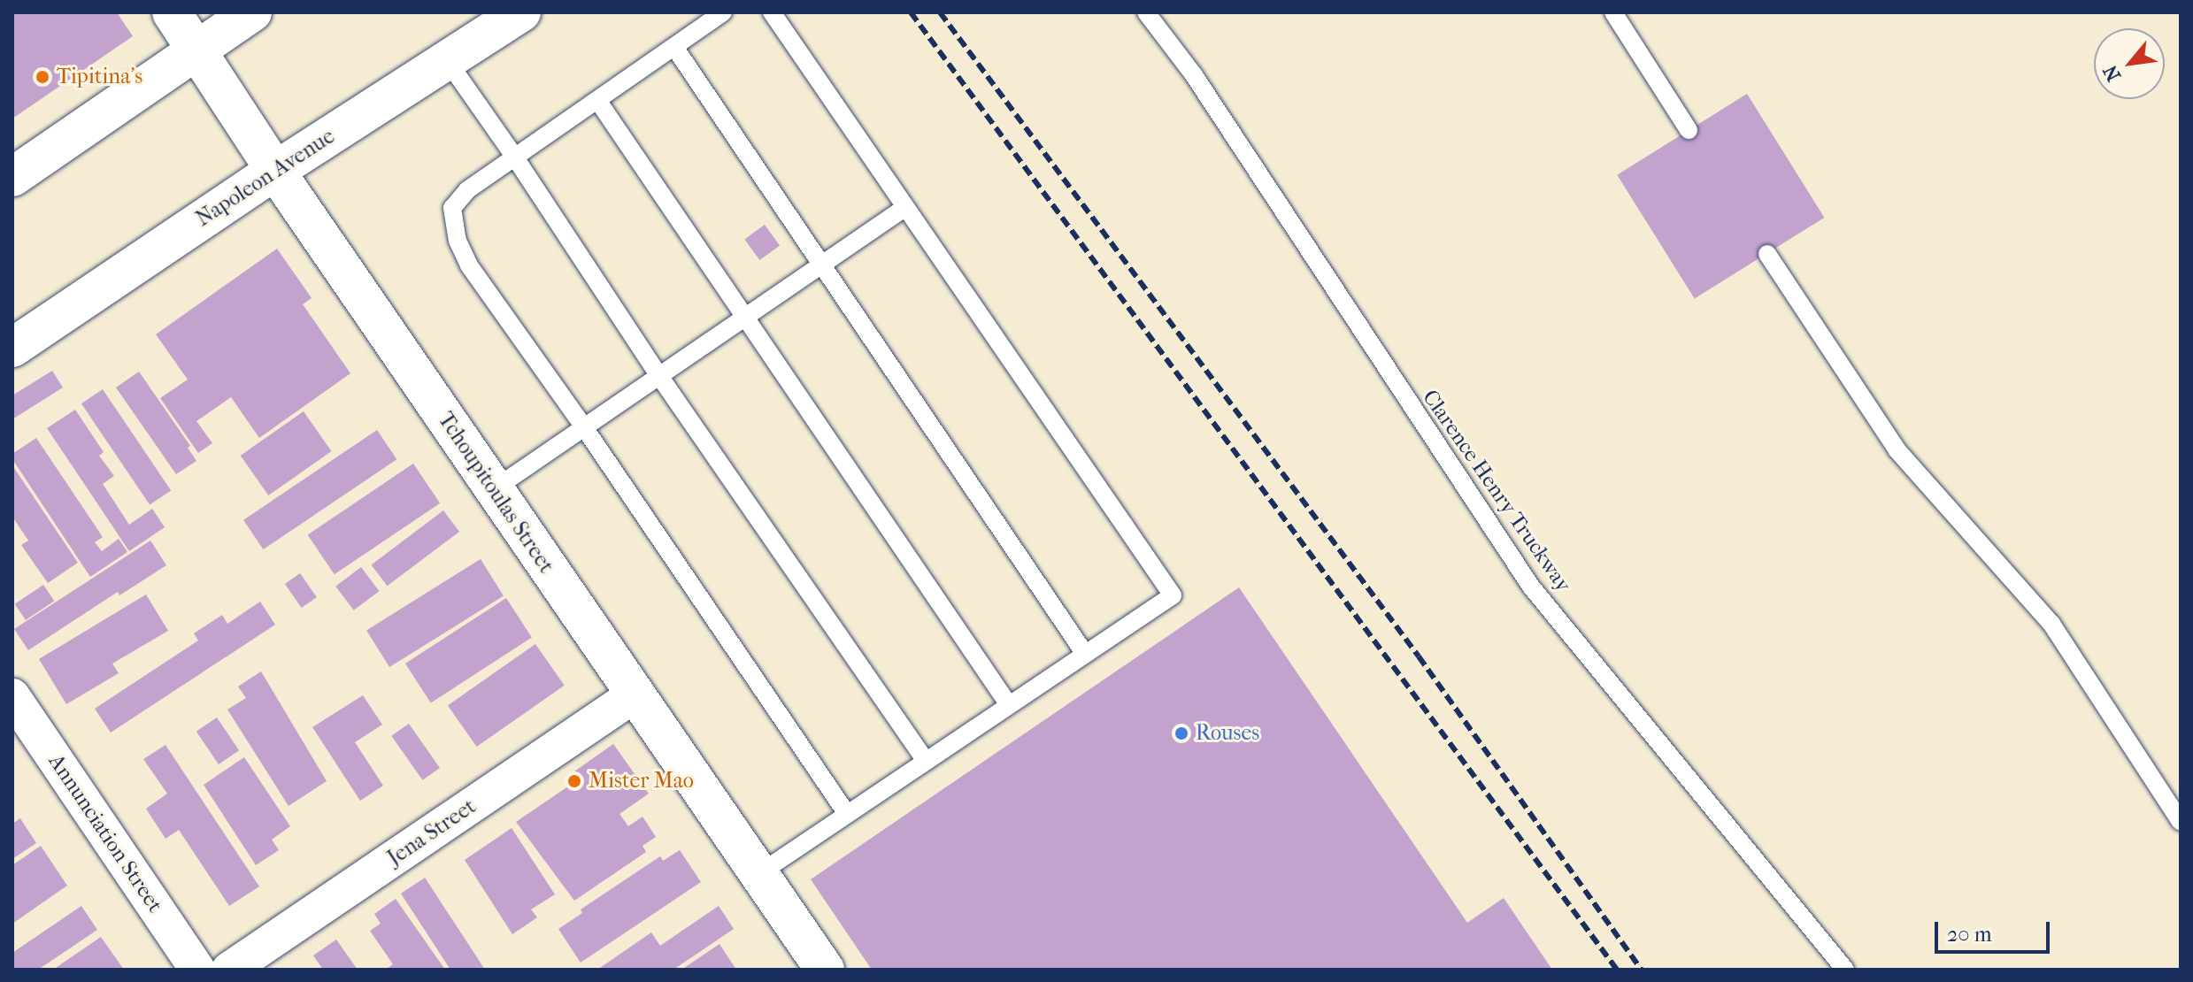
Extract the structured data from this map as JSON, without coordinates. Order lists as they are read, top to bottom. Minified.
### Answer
{"streets":{"street":["Napoleon Avenue","Tchoupitoulas Street","Jena Street","Annunciation Street"],"lane":["Clarence Henry Truckway"]},"crossings":[["Napoleon Avenue","Tchoupitoulas Street"],["Tchoupitoulas Street","Jena Street"]],"places":["Tipitina's","Rouses","Mister Mao"],"scale_bar":"20 m","north":"bottom left"}
